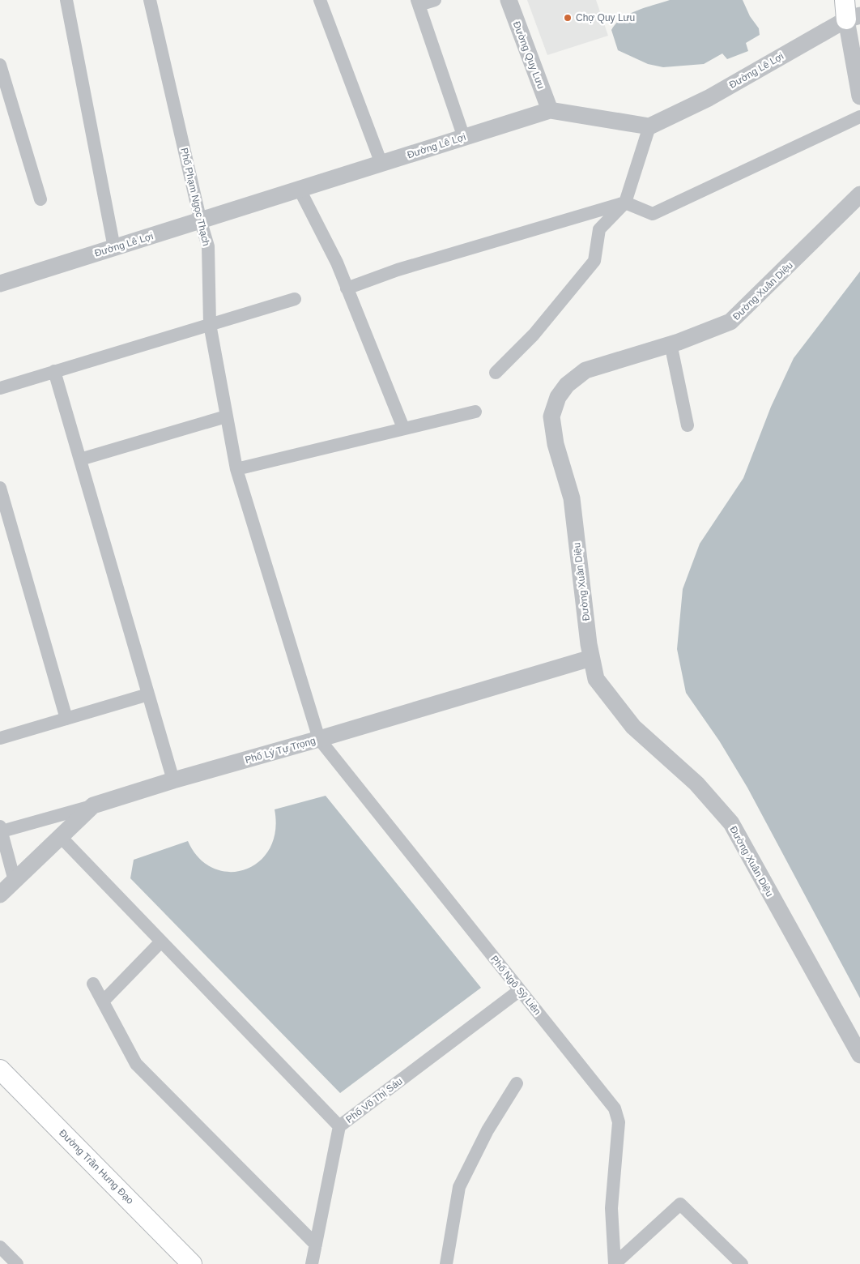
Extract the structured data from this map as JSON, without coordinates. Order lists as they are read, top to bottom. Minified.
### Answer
{"streets":{"main road":["Đường Trần Hưng Đạo"],"street":["Đường Quy Lưu","Đường Lê Lợi","Phố Phạm Ngọc Thạch","Đường Xuân Diệu","Phố Lý Tự Trọng","Phố Ngô Sỹ Liên","Phố Võ Thị Sáu"]},"crossings":[["Đường Quy Lưu","Đường Lê Lợi"],["Đường Lê Lợi","Phố Phạm Ngọc Thạch"],["Phố Phạm Ngọc Thạch","Phố Lý Tự Trọng"],["Phố Phạm Ngọc Thạch","Phố Ngô Sỹ Liên"],["Đường Xuân Diệu","Phố Lý Tự Trọng"],["Phố Lý Tự Trọng","Phố Ngô Sỹ Liên"],["Phố Ngô Sỹ Liên","Phố Võ Thị Sáu"]],"places":["Chợ Quy Lưu"]}
